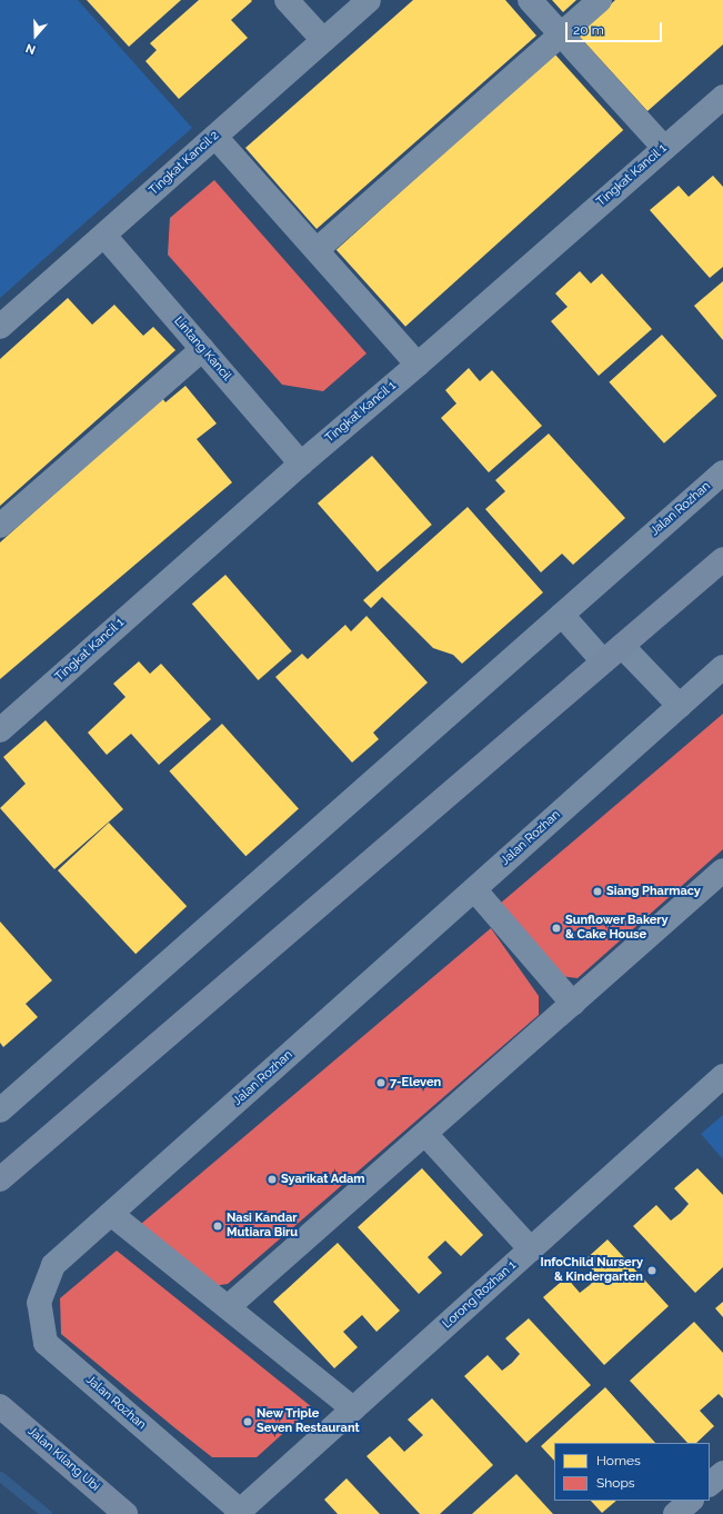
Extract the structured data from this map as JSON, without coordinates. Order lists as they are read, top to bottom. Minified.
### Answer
{"streets":{"main road":["Jalan Kilang Ubi"],"street":["Tingkat Kancil 2","Tingkat Kancil 1","Lintang Kancil","Jalan Rozhan","Lorong Rozhan 1"]},"crossings":[["Tingkat Kancil 2","Lintang Kancil"],["Tingkat Kancil 1","Lintang Kancil"],["Jalan Rozhan","Lorong Rozhan 1"]],"places":["Siang Pharmacy","Sunflower Bakery & Cake House","7-Eleven","Syarikat Adam","Nasi Kandar Mutiara Biru","InfoChild Nursery & Kindergarten","New Triple Seven Restaurant"],"legend":["Homes","Shops"],"scale_bar":"20 m","north":"bottom"}
